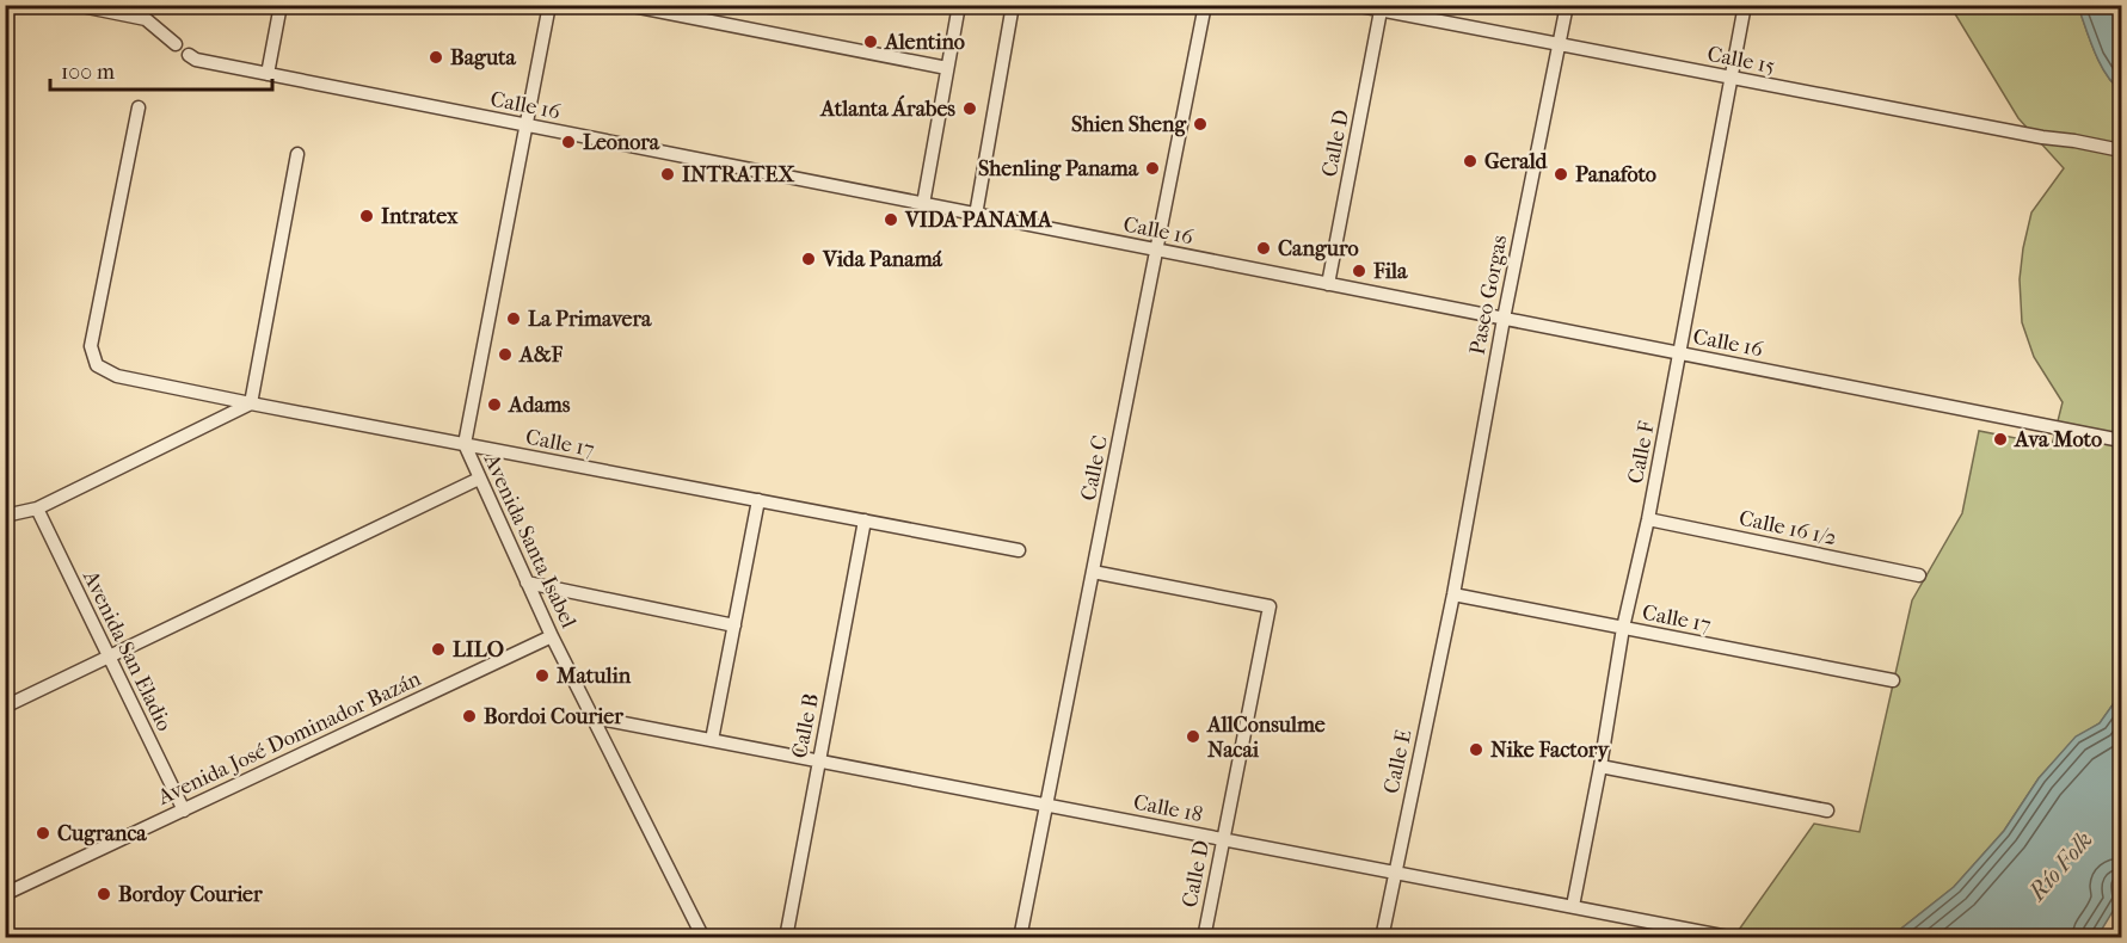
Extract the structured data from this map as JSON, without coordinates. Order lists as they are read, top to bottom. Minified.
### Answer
{"streets":{"street":["Calle 15","Calle 16","Calle D","Paseo Gorgas","Calle 17","Calle F","Calle C","Calle 16 1/2","Avenida Santa Isabel","Avenida San Eladio","Calle B","Avenida José Dominador Bazán","Calle E","Calle 18"]},"crossings":[["Calle 15","Calle D"],["Calle 15","Paseo Gorgas"],["Calle 15","Calle F"],["Calle 16","Calle D"],["Calle 16","Paseo Gorgas"],["Calle 16","Calle F"],["Calle 16","Calle C"],["Calle 16","Avenida Santa Isabel"],["Calle D","Calle C"],["Calle D","Calle 18"],["Paseo Gorgas","Calle 17"],["Paseo Gorgas","Calle E"],["Calle 17","Calle F"],["Calle 17","Avenida Santa Isabel"],["Calle 17","Calle B"],["Calle 17","Calle E"],["Calle F","Calle 16 1/2"],["Calle F","Calle 18"],["Calle C","Calle 18"],["Avenida Santa Isabel","Avenida José Dominador Bazán"],["Avenida Santa Isabel","Calle 18"],["Avenida San Eladio","Avenida José Dominador Bazán"],["Calle B","Calle 18"],["Calle E","Calle 18"]],"water":["Río Folk"],"places":["Alentino","Baguta","Atlanta Árabes","Shien Sheng","Leonora","Gerald","Shenling Panama","INTRATEX","Panafoto","Intratex","VIDA PANAMA","Canguro","Vida Panamá","Fila","La Primavera","A&F","Adams","Ava Moto","LILO","Matulin","Bordoi Courier","AllConsulme Nacai","Nike Factory","Cugranca","Bordoy Courier"],"scale_bar":"100 m"}
